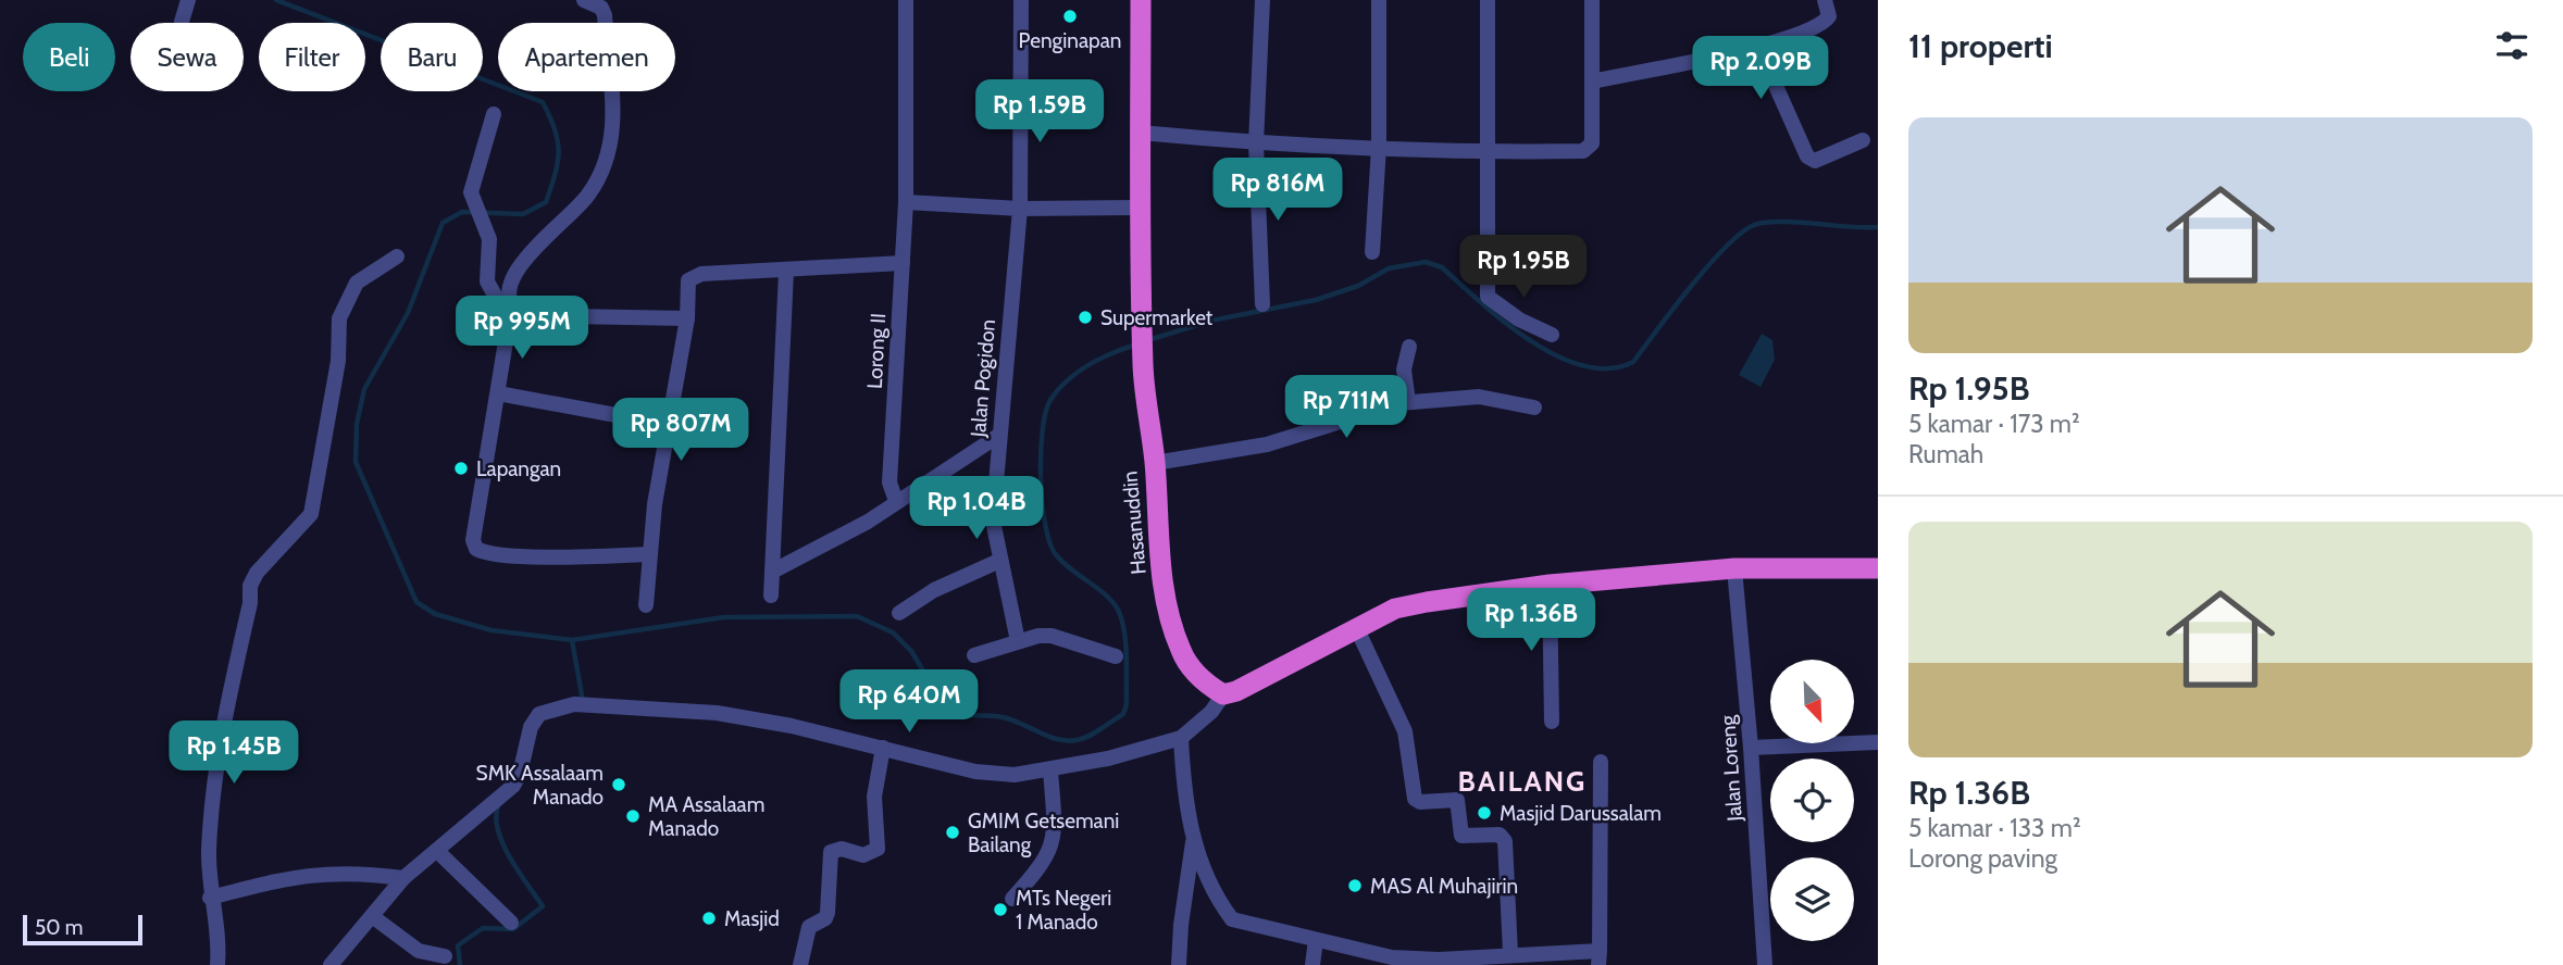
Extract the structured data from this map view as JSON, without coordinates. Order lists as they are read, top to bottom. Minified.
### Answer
{"streets":{"highway":["Hasanuddin"],"street":["Lorong II","Jalan Pogidon","Jalan Loreng"]},"districts":["BAILANG"],"places":["Penginapan","Supermarket","Lapangan","SMK Assalaam Manado","Masjid Darussalam","MA Assalaam Manado","GMIM Getsemani Bailang","MAS Al Muhajirin","MTs Negeri 1 Manado","Masjid"],"scale_bar":"50 m","north":"bottom right","page":{"heading":"11 properti","chip":["Beli","Sewa","Filter","Baru","Apartemen"],"price":["Rp 2.09B","Rp 1.59B","Rp 816M","Rp 1.95B","Rp 995M","Rp 711M","Rp 807M","Rp 1.04B","Rp 1.36B","Rp 640M","Rp 1.45B"],"list":[{"name":"Rp 1.95B","note":"5 kamar · 173 m² · Rumah"},{"name":"Rp 1.36B","note":"5 kamar · 133 m² · Lorong paving"}],"scale":"50 m"}}
